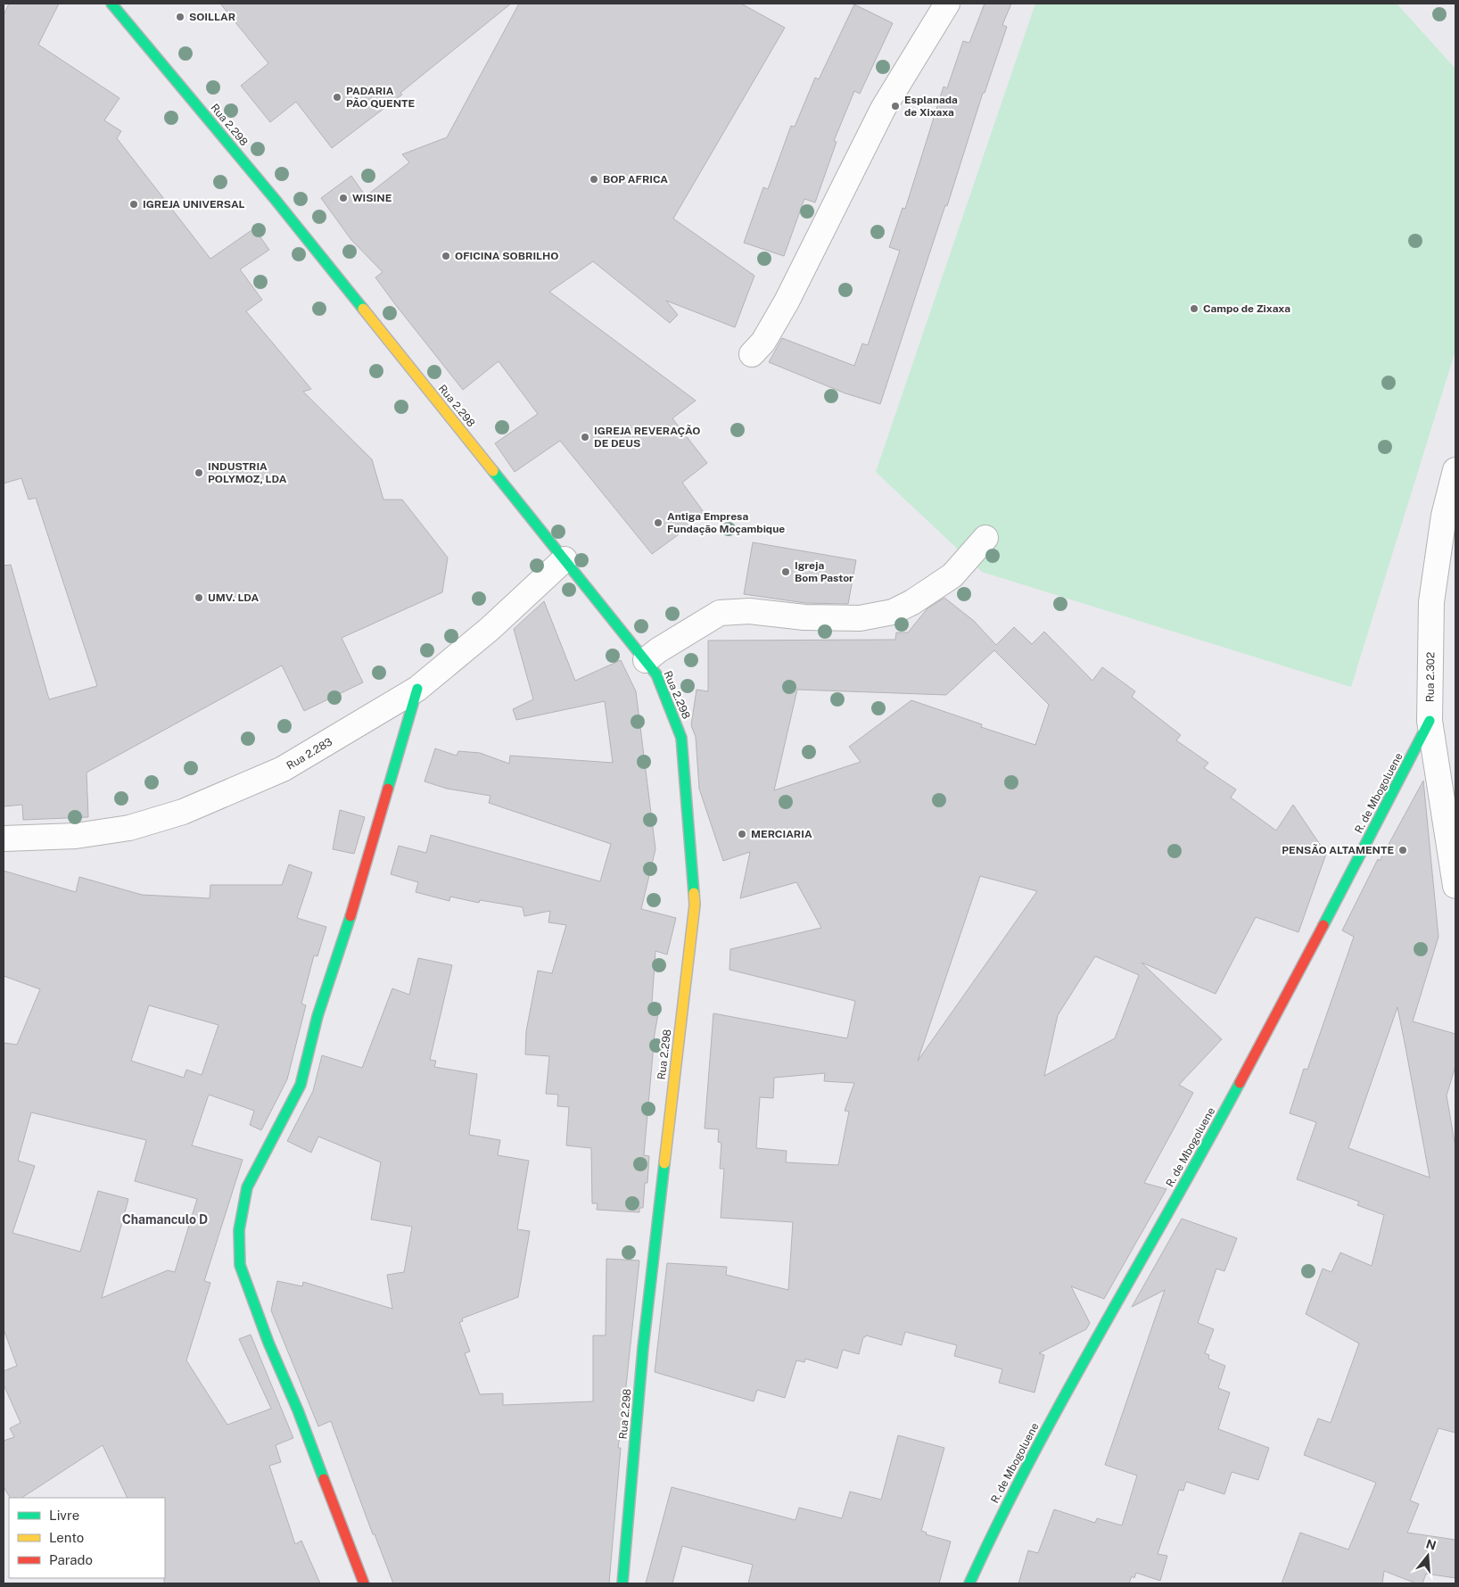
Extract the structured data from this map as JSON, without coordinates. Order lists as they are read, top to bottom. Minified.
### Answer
{"streets":{"street":["Rua 2.298","Rua 2.302","Rua 2.283","R. de Mbogoluene"]},"crossings":[["Rua 2.298","Rua 2.283"],["Rua 2.302","R. de Mbogoluene"]],"districts":["Chamanculo D"],"places":["SOILLAR","PADARIA PÃO QUENTE","Esplanada de Xixaxa","BOP AFRICA","WISINE","IGREJA UNIVERSAL","OFICINA SOBRILHO","Campo de Zixaxa","IGREJA REVERAÇÃO DE DEUS","INDUSTRIA POLYMOZ, LDA","Antiga Empresa Fundação Moçambique","Igreja Bom Pastor","UMV. LDA","MERCIARIA","PENSÃO ALTAMENTE"],"legend":["Livre","Lento","Parado"],"north":"top"}
